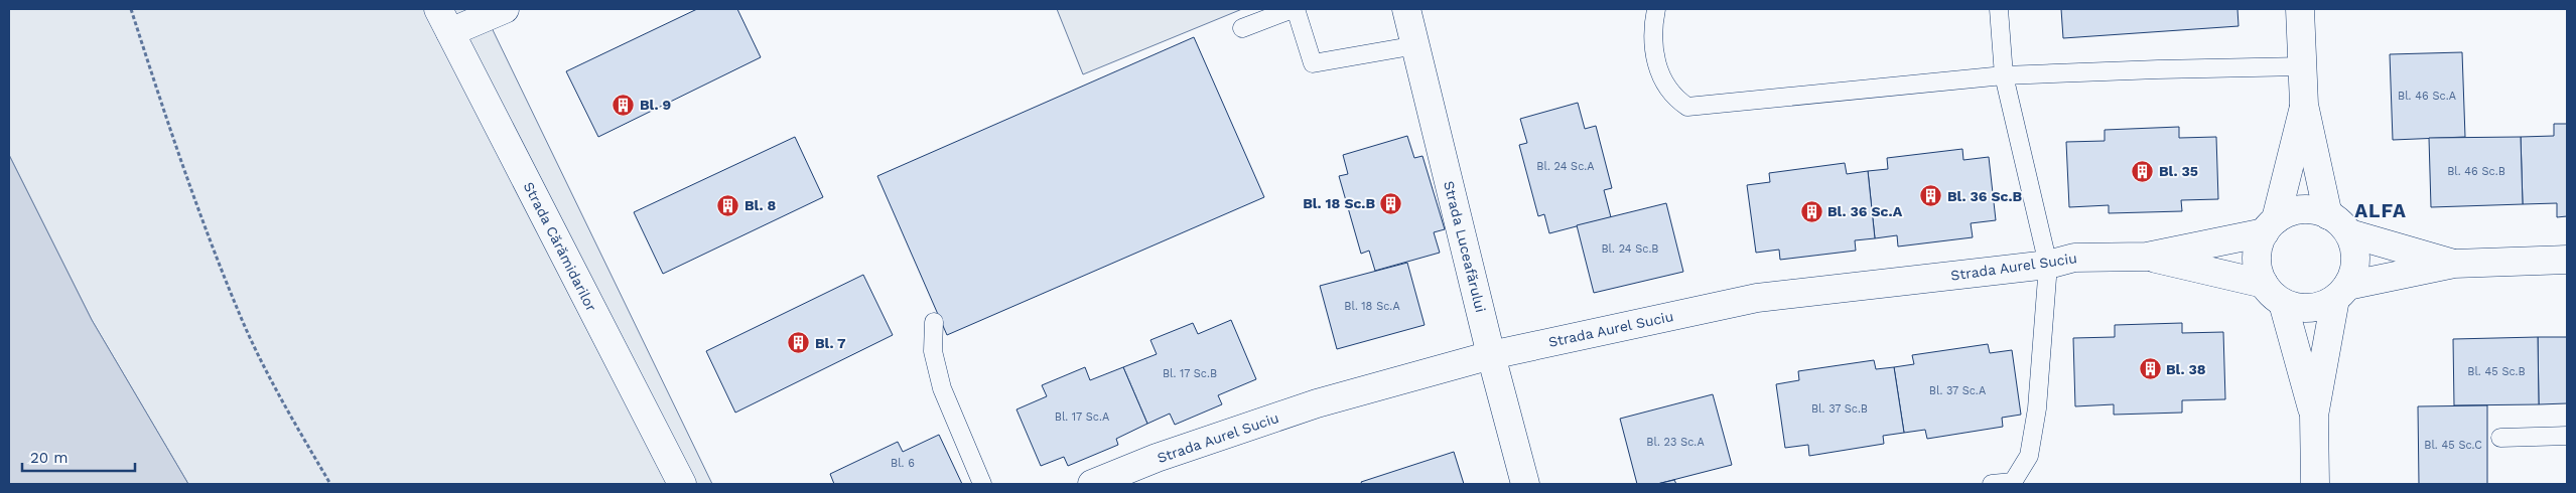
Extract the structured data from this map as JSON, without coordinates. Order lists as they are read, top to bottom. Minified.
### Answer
{"streets":{"street":["Strada Cărămidarilor","Strada Luceafărului","Strada Aurel Suciu"]},"crossings":[["Strada Luceafărului","Strada Aurel Suciu"]],"districts":["ALFA"],"places":{"building":["Bl. 9","Bl. 35","Bl. 36 Sc.B","Bl. 18 Sc.B","Bl. 8","Bl. 36 Sc.A","Bl. 7","Bl. 38"]},"house_numbers":["Bl. 46 Sc.A","Bl. 24 Sc.A","Bl. 46 Sc.B","Bl. 24 Sc.B","Bl. 18 Sc.A","Bl. 45 Sc.B","Bl. 17 Sc.B","Bl. 37 Sc.A","Bl. 37 Sc.B","Bl. 17 Sc.A","Bl. 23 Sc.A","Bl. 45 Sc.C","Bl. 6"],"scale_bar":"20 m"}
